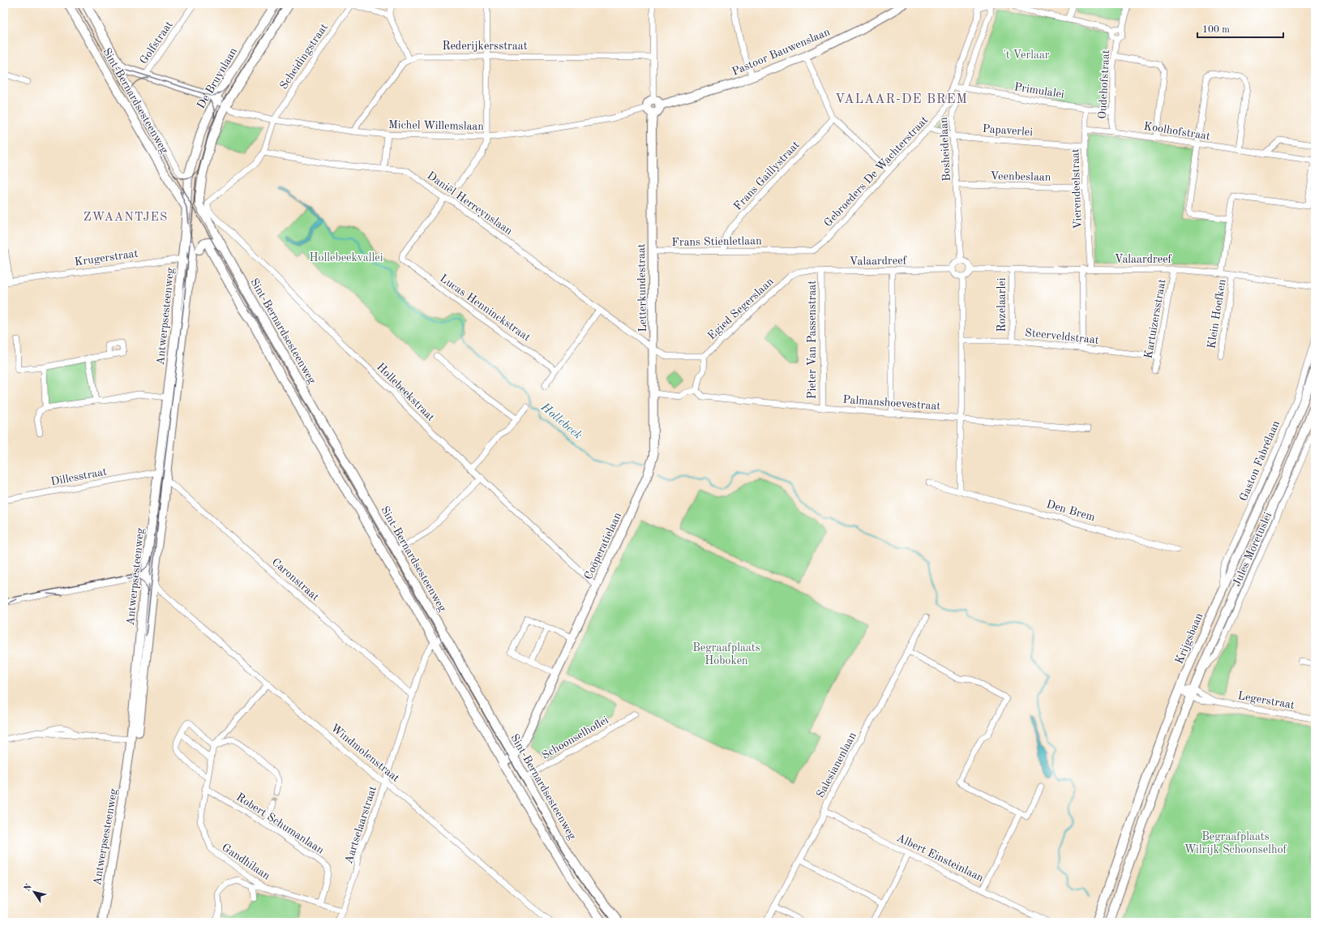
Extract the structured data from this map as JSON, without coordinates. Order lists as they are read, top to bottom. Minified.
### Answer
{"streets":{"main road":["Pastoor Bauwenslaan","De Bruynlaan","Sint-Bernardsesteenweg","Krugerstraat","Letterkundestraat","Antwerpsesteenweg","Coöperatielaan","Krijgsbaan"],"street":["Golfstraat","Rederijkersstraat","Scheidingstraat","Oudehofstraat","Primulalei","Michel Willemslaan","Papaverlei","Koolhofstraat","Bosheidelaan","Gebroeders De Wachterstraat","Frans Gaillystraat","Veenbeslaan","Vierendeelstraat","Daniël Herreynslaan","Frans Stienletlaan","Valaardreef","Rozelaarlei","Lucas Henninckstraat","Egied Segerslaan","Klein Hoefken","Kartuizersstraat","Steerveldstraat","Pieter Van Passenstraat","Hollebeekstraat","Palmanshoevestraat","Gaston Fabrélaan","Dillesstraat","Den Brem","Jules Moretuslei","Caronstraat","Legerstraat","Schoonselhoflei","Windmolenstraat","Salesianenlaan","Robert Schumanlaan","Aartselaarstraat","Albert Einsteinlaan","Gandhilaan"]},"crossings":[["Scheidingstraat","Michel Willemslaan"],["Scheidingstraat","Daniël Herreynslaan"],["Scheidingstraat","Hollebeekstraat"],["De Bruynlaan","Sint-Bernardsesteenweg"],["De Bruynlaan","Michel Willemslaan"],["De Bruynlaan","Antwerpsesteenweg"],["Oudehofstraat","Primulalei"],["Oudehofstraat","Koolhofstraat"],["Primulalei","Bosheidelaan"],["Primulalei","Gebroeders De Wachterstraat"],["Primulalei","Vierendeelstraat"],["Sint-Bernardsesteenweg","Krugerstraat"],["Sint-Bernardsesteenweg","Antwerpsesteenweg"],["Sint-Bernardsesteenweg","Coöperatielaan"],["Sint-Bernardsesteenweg","Schoonselhoflei"],["Sint-Bernardsesteenweg","Aartselaarstraat"],["Michel Willemslaan","Letterkundestraat"],["Papaverlei","Bosheidelaan"],["Papaverlei","Gebroeders De Wachterstraat"],["Papaverlei","Vierendeelstraat"],["Koolhofstraat","Vierendeelstraat"],["Bosheidelaan","Veenbeslaan"],["Bosheidelaan","Valaardreef"],["Gebroeders De Wachterstraat","Frans Stienletlaan"],["Frans Gaillystraat","Frans Stienletlaan"],["Veenbeslaan","Vierendeelstraat"],["Vierendeelstraat","Valaardreef"],["Daniël Herreynslaan","Letterkundestraat"],["Daniël Herreynslaan","Lucas Henninckstraat"],["Daniël Herreynslaan","Egied Segerslaan"],["Daniël Herreynslaan","Hollebeekstraat"],["Frans Stienletlaan","Letterkundestraat"],["Krugerstraat","Antwerpsesteenweg"],["Valaardreef","Rozelaarlei"],["Valaardreef","Egied Segerslaan"],["Valaardreef","Klein Hoefken"],["Valaardreef","Kartuizersstraat"],["Valaardreef","Pieter Van Passenstraat"],["Letterkundestraat","Coöperatielaan"],["Rozelaarlei","Steerveldstraat"],["Antwerpsesteenweg","Dillesstraat"],["Antwerpsesteenweg","Caronstraat"],["Antwerpsesteenweg","Windmolenstraat"],["Kartuizersstraat","Steerveldstraat"],["Pieter Van Passenstraat","Palmanshoevestraat"],["Hollebeekstraat","Coöperatielaan"],["Gaston Fabrélaan","Krijgsbaan"],["Jules Moretuslei","Krijgsbaan"],["Caronstraat","Aartselaarstraat"],["Krijgsbaan","Legerstraat"],["Windmolenstraat","Aartselaarstraat"],["Salesianenlaan","Albert Einsteinlaan"],["Robert Schumanlaan","Gandhilaan"],["Aartselaarstraat","Gandhilaan"]],"districts":["VALAAR-DE BREM","ZWAANTJES"],"water":["Hollebeek"],"parks":["'t Verlaar","Hollebeekvallei","Begraafplaats Hoboken","Begraafplaats Wilrijk Schoonselhof"],"scale_bar":"100 m","north":"top left"}
